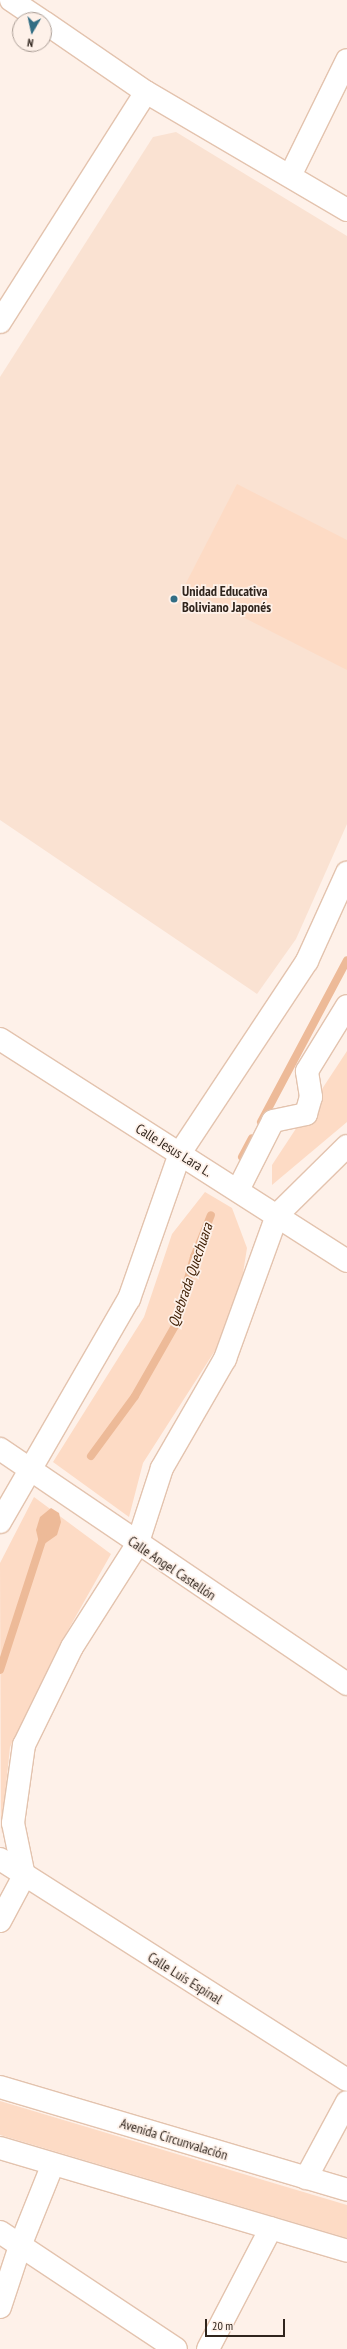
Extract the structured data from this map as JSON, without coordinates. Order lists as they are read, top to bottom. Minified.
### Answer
{"streets":{"street":["Calle Jesus Lara L.","Calle Angel Castellón","Calle Luis Espinal","Avenida Circunvalación"]},"water":["Quebrada Quechuara"],"places":["Unidad Educativa Boliviano Japonés"],"scale_bar":"20 m","north":"bottom"}
